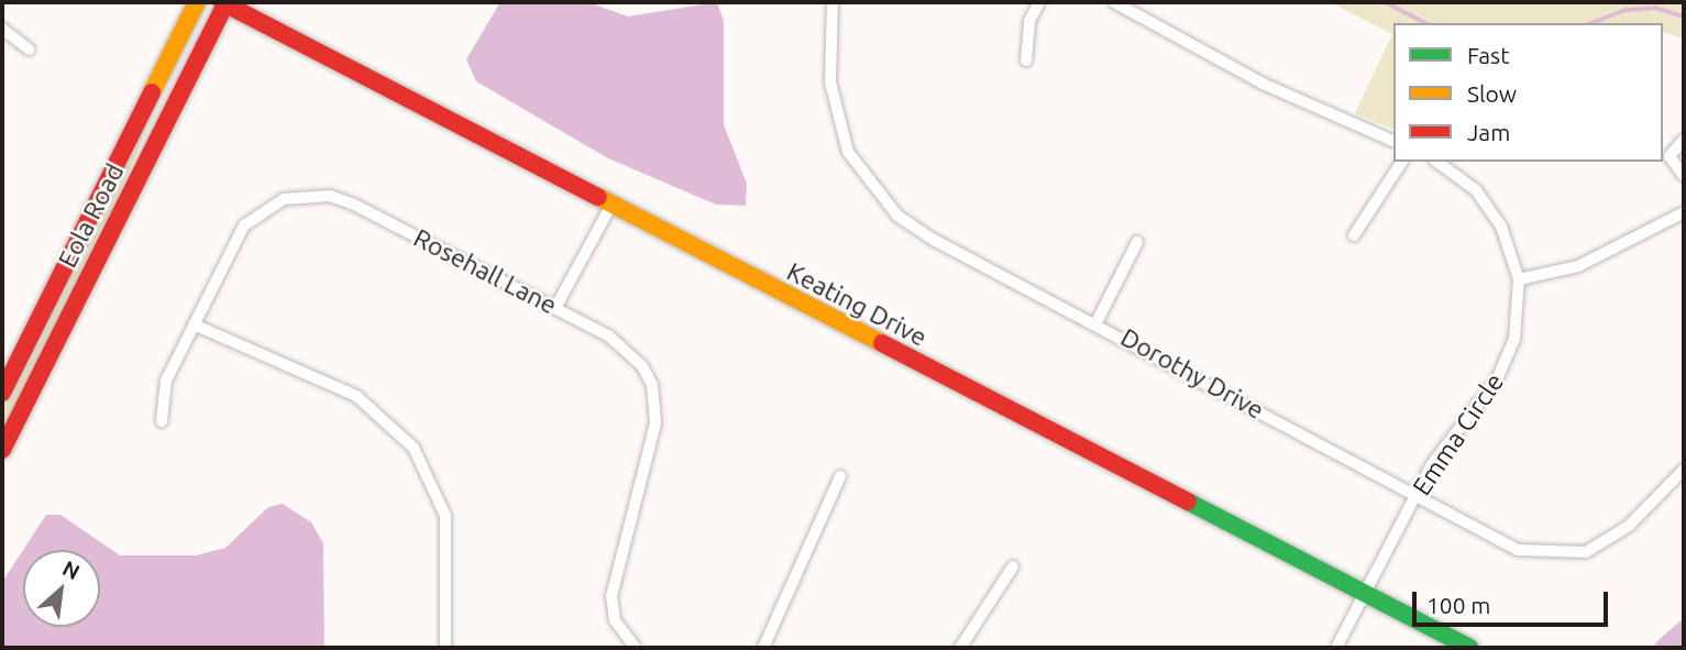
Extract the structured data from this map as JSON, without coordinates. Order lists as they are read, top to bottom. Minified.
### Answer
{"streets":{"street":["Eola Road","Rosehall Lane","Keating Drive","Dorothy Drive","Emma Circle"]},"crossings":[["Eola Road","Keating Drive"],["Keating Drive","Emma Circle"],["Dorothy Drive","Emma Circle"]],"legend":["Fast","Slow","Jam"],"scale_bar":"100 m","north":"top right"}
